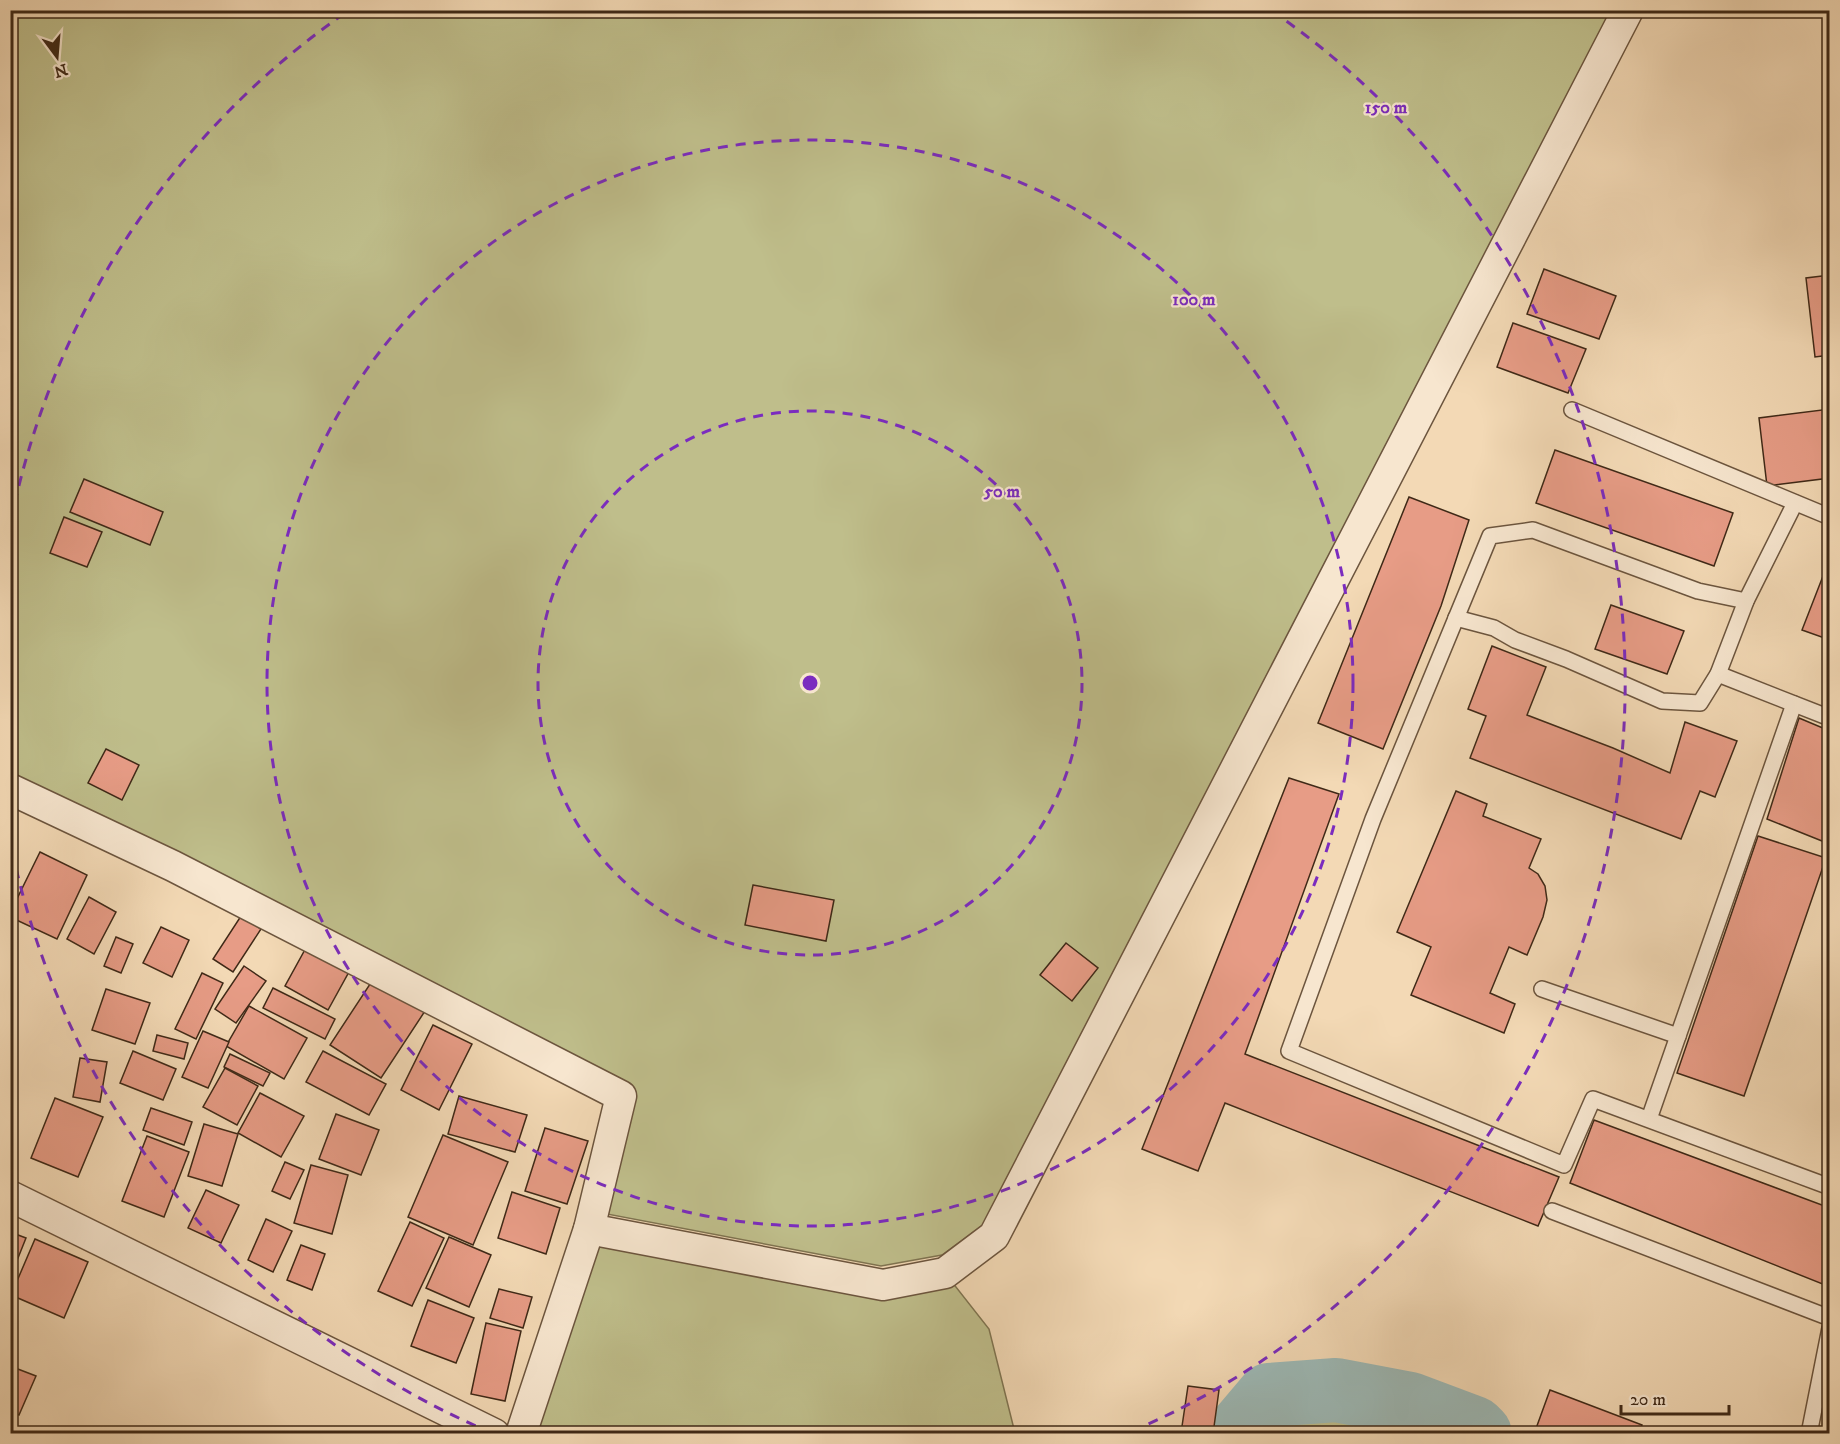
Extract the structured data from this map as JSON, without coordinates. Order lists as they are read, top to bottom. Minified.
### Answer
{"scale_bar":"20 m","north":"bottom","rings":["150 m","100 m","50 m"]}
